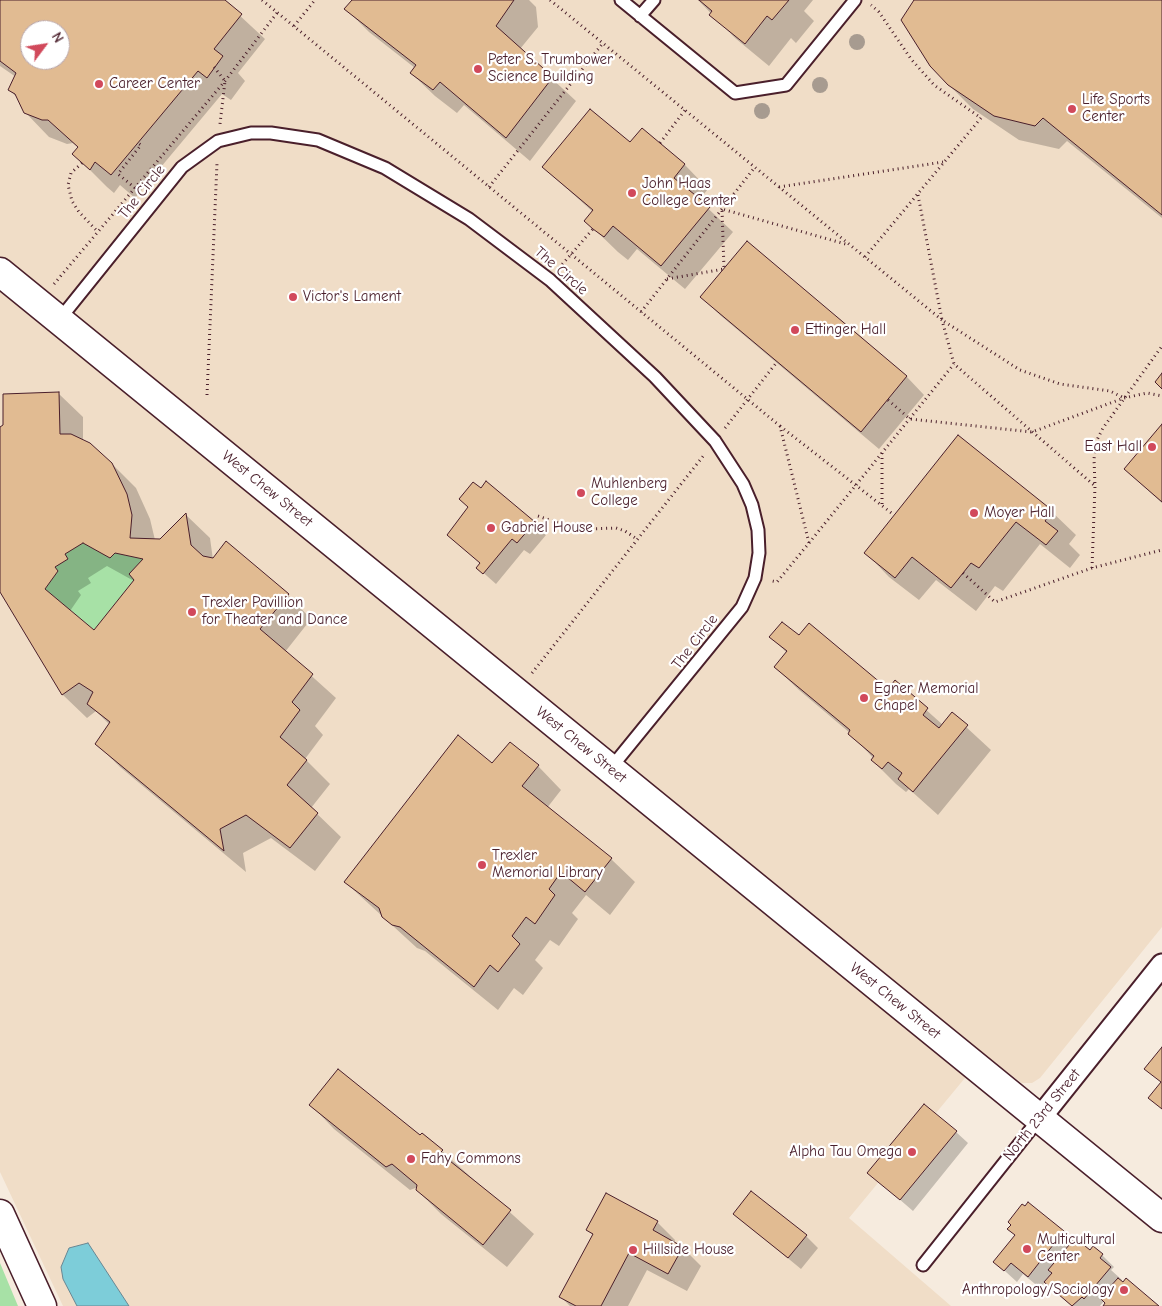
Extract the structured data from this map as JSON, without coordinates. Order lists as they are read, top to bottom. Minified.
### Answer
{"streets":{"street":["West Chew Street","North 23rd Street"],"lane":["The Circle"]},"crossings":[["The Circle","West Chew Street"],["West Chew Street","North 23rd Street"]],"places":["Peter S. Trumbower Science Building","Career Center","Life Sports Center","John Haas College Center","Victor's Lament","Ettinger Hall","East Hall","Muhlenberg College","Moyer Hall","Gabriel House","Trexler Pavillion for Theater and Dance","Egner Memorial Chapel","Trexler Memorial Library","Alpha Tau Omega","Fahy Commons","Multicultural Center","Hillside House","Anthropology/Sociology"],"north":"top right"}
